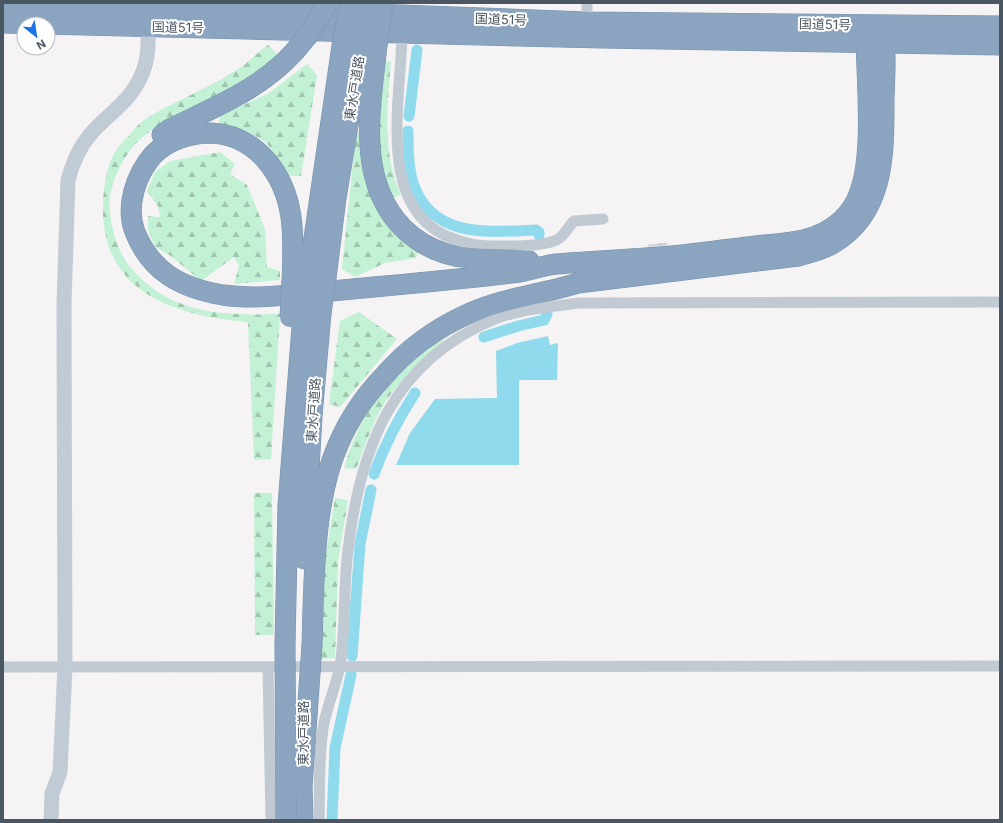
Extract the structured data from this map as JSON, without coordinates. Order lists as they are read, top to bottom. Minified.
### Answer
{"streets":{"highway":["国道51号","東水戸道路"]},"north":"bottom right"}
